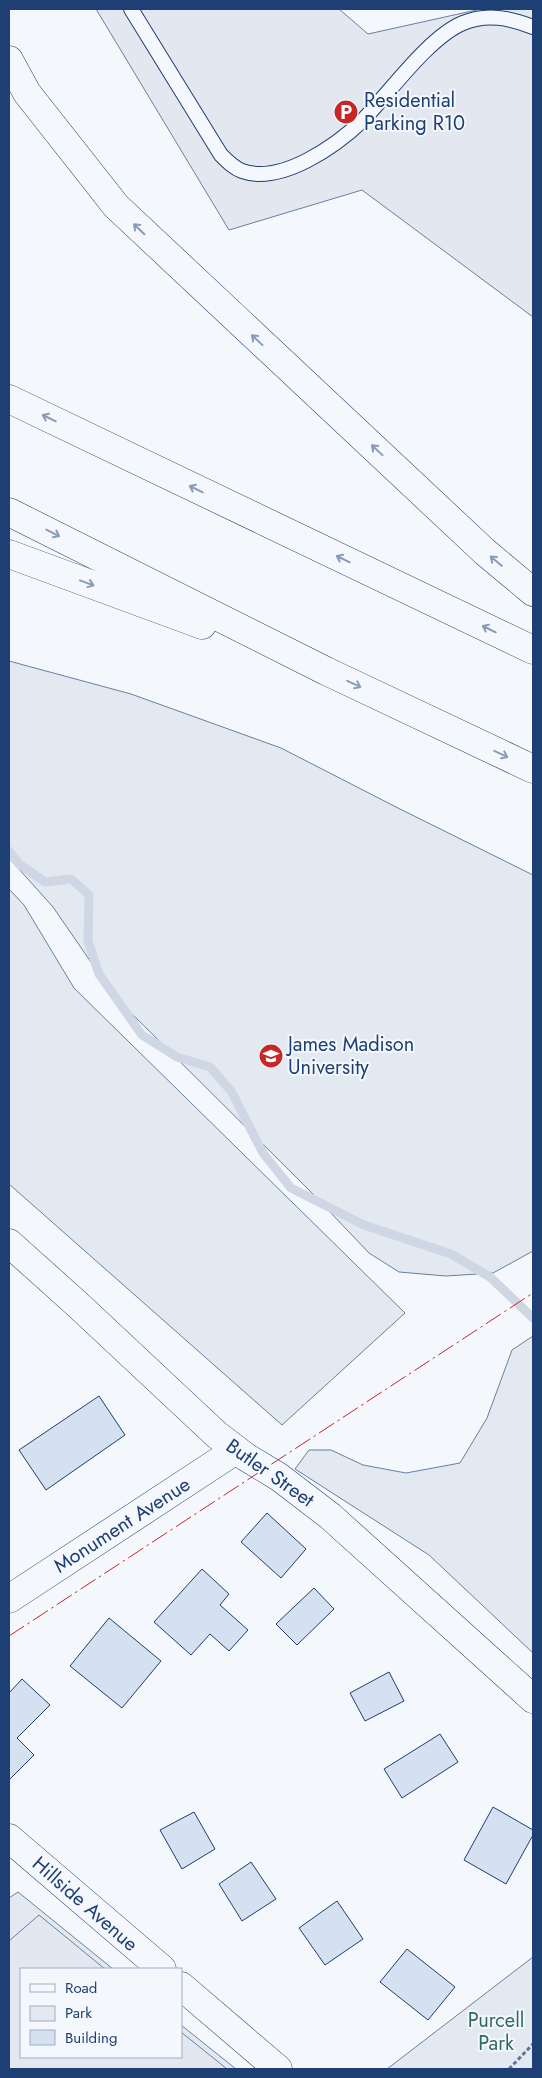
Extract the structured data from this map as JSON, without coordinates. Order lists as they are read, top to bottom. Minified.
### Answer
{"streets":{"main road":["Butler Street","Monument Avenue","Hillside Avenue"]},"crossings":[["Butler Street","Monument Avenue"]],"parks":["Purcell Park"],"places":{"parking":["Residential Parking R10"],"school or university":["James Madison University"]},"legend":["Road","Park","Building"]}
